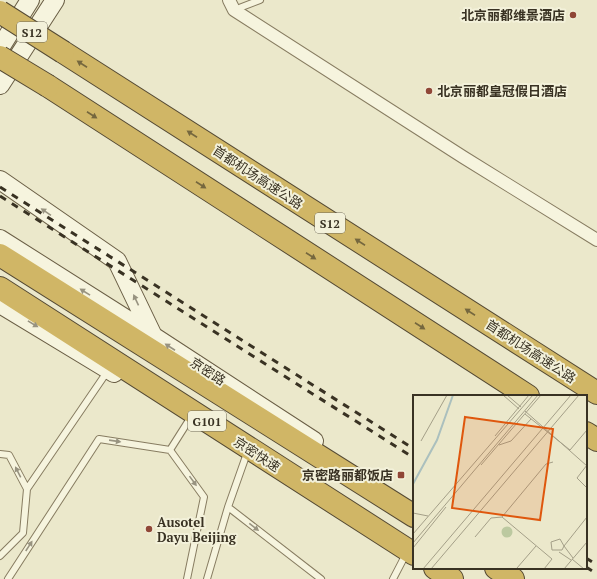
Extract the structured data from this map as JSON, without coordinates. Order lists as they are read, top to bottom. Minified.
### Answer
{"streets":{"highway":["S12","首都机场高速公路","G101","京密快速"],"main road":["京密路"]},"crossings":[["G101","京密快速"]],"places":{"other":["北京丽都维景酒店","北京丽都皇冠假日酒店","Ausotel Dayu Beijing"],"transit":["京密路丽都饭店"]}}
